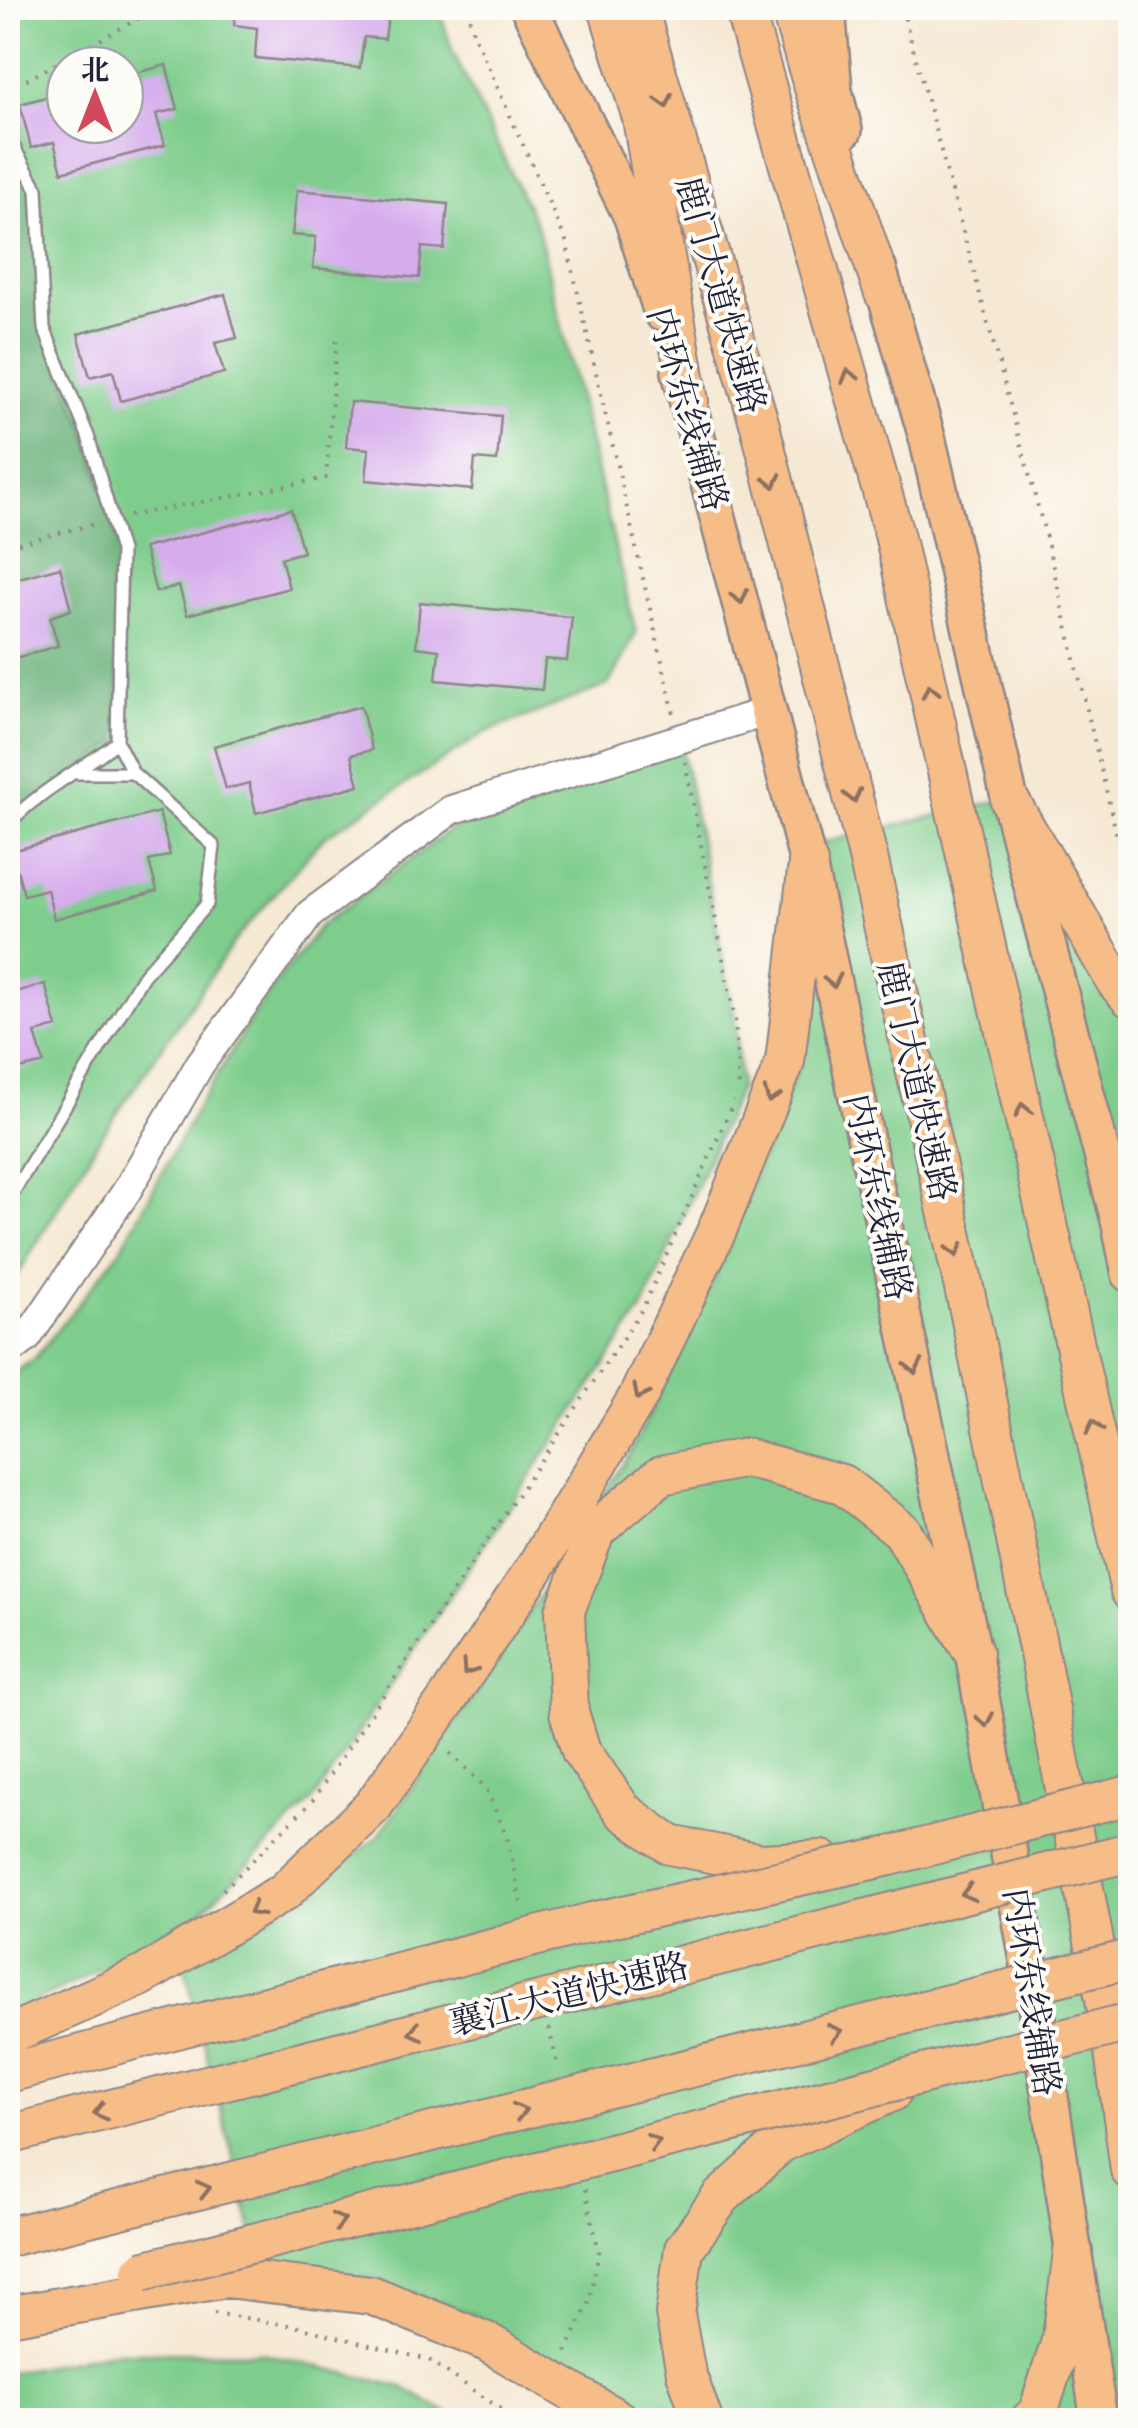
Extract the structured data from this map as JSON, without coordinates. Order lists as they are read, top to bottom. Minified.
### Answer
{"streets":{"highway":["鹿门大道快速路","襄江大道快速路"],"main road":["内环东线辅路"]},"north":"top"}
